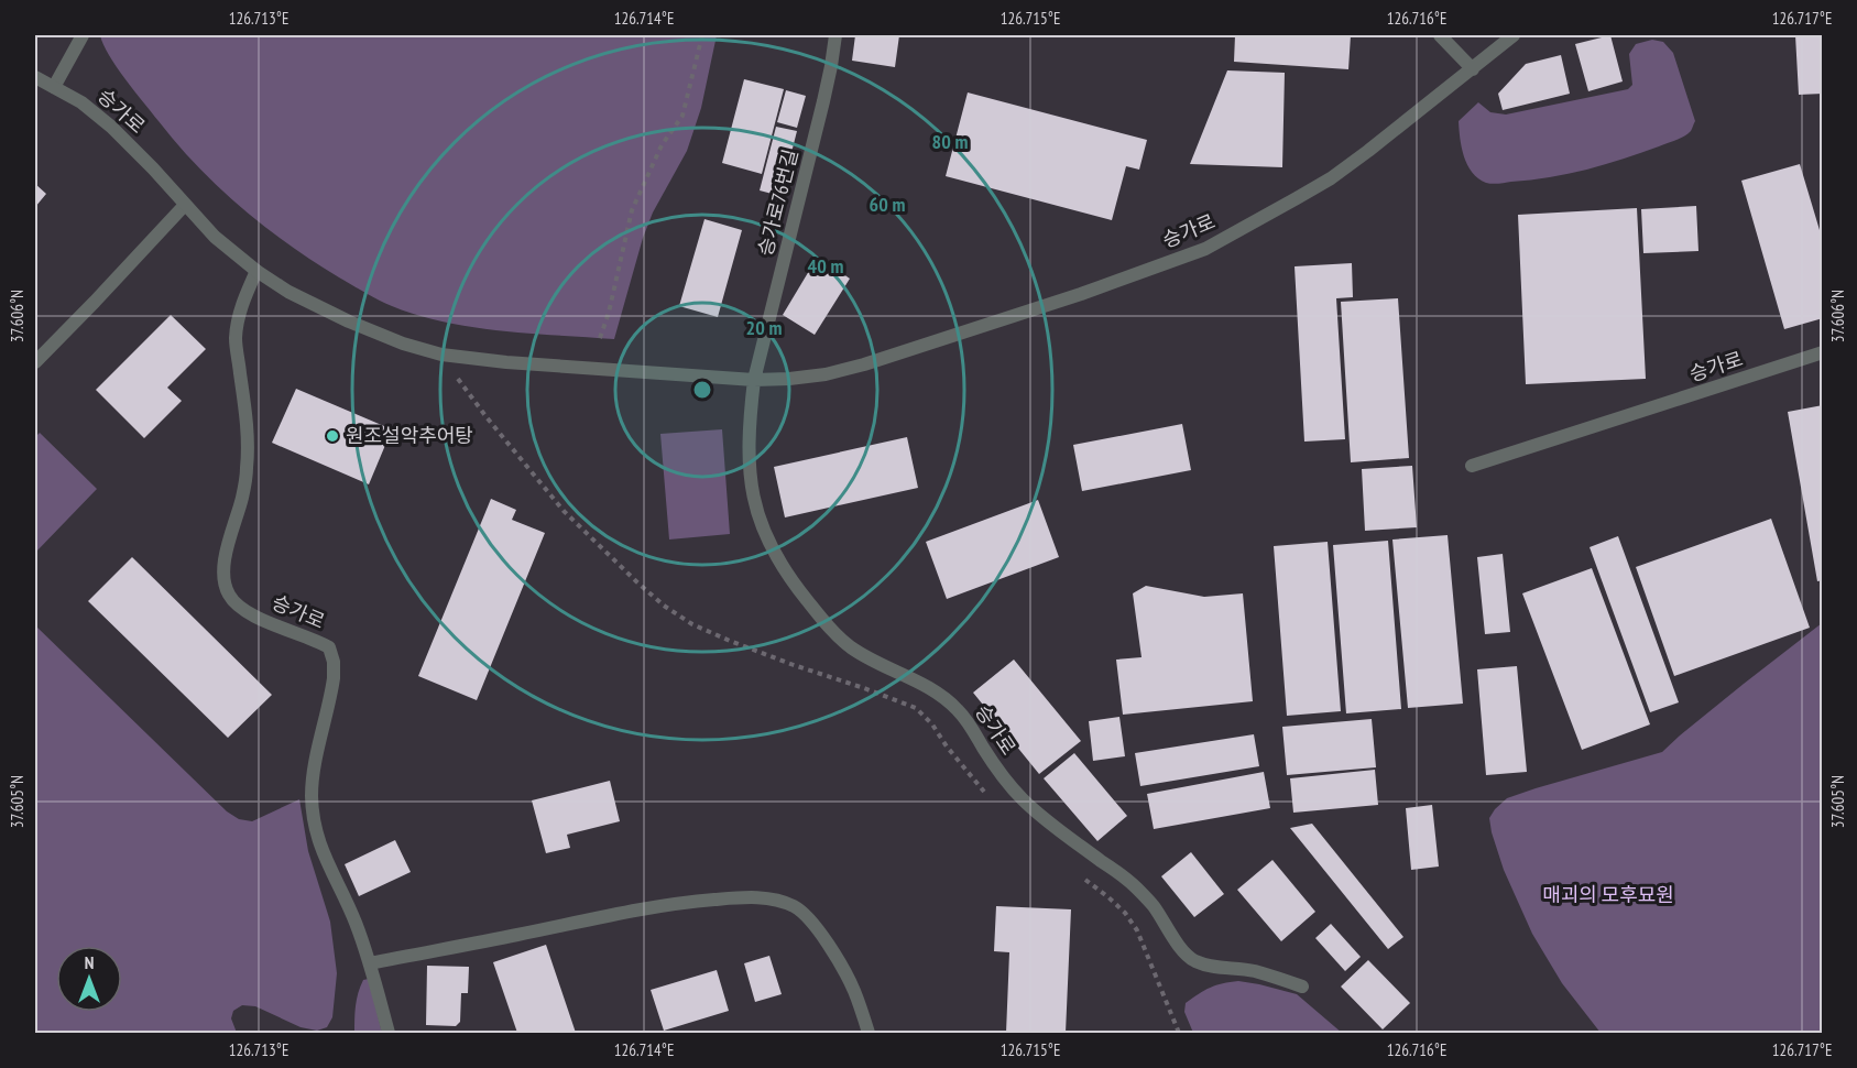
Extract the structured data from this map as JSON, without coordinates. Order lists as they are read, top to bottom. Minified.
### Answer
{"streets":{"street":["승가로","승가로76번길"]},"crossings":[["승가로","승가로76번길"]],"parks":["매괴의 모후묘원"],"places":["원조설악추어탕"],"north":"top","coordinates":["126.713°E","126.714°E","126.715°E","126.716°E","126.717°E","37.606°N","37.605°N"],"rings":["80 m","60 m","40 m","20 m"]}
